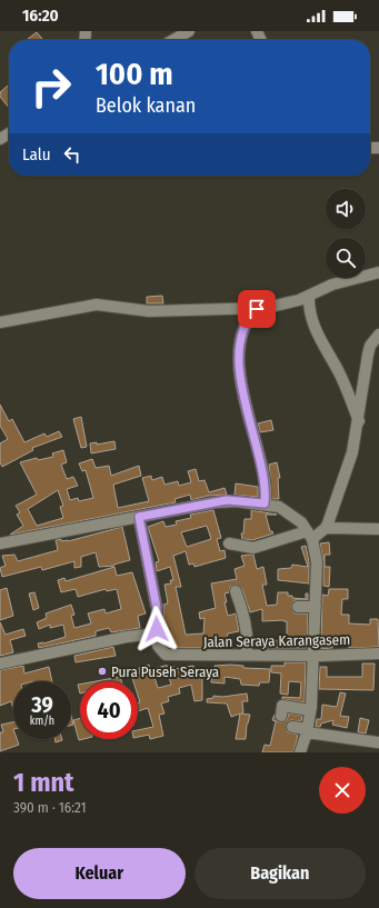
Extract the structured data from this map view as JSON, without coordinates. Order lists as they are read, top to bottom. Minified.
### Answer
{"streets":{"street":["Jalan Seraya Karangasem"]},"places":["Pura Puseh Seraya"],"page":{"status":"16:20","turn":["100 m","Belok kanan"],"then":"Lalu","speed":"39 km/h","limit":"40","heading":["1 mnt","390 m · 16:21"],"buttons":["Keluar","Bagikan"]}}
